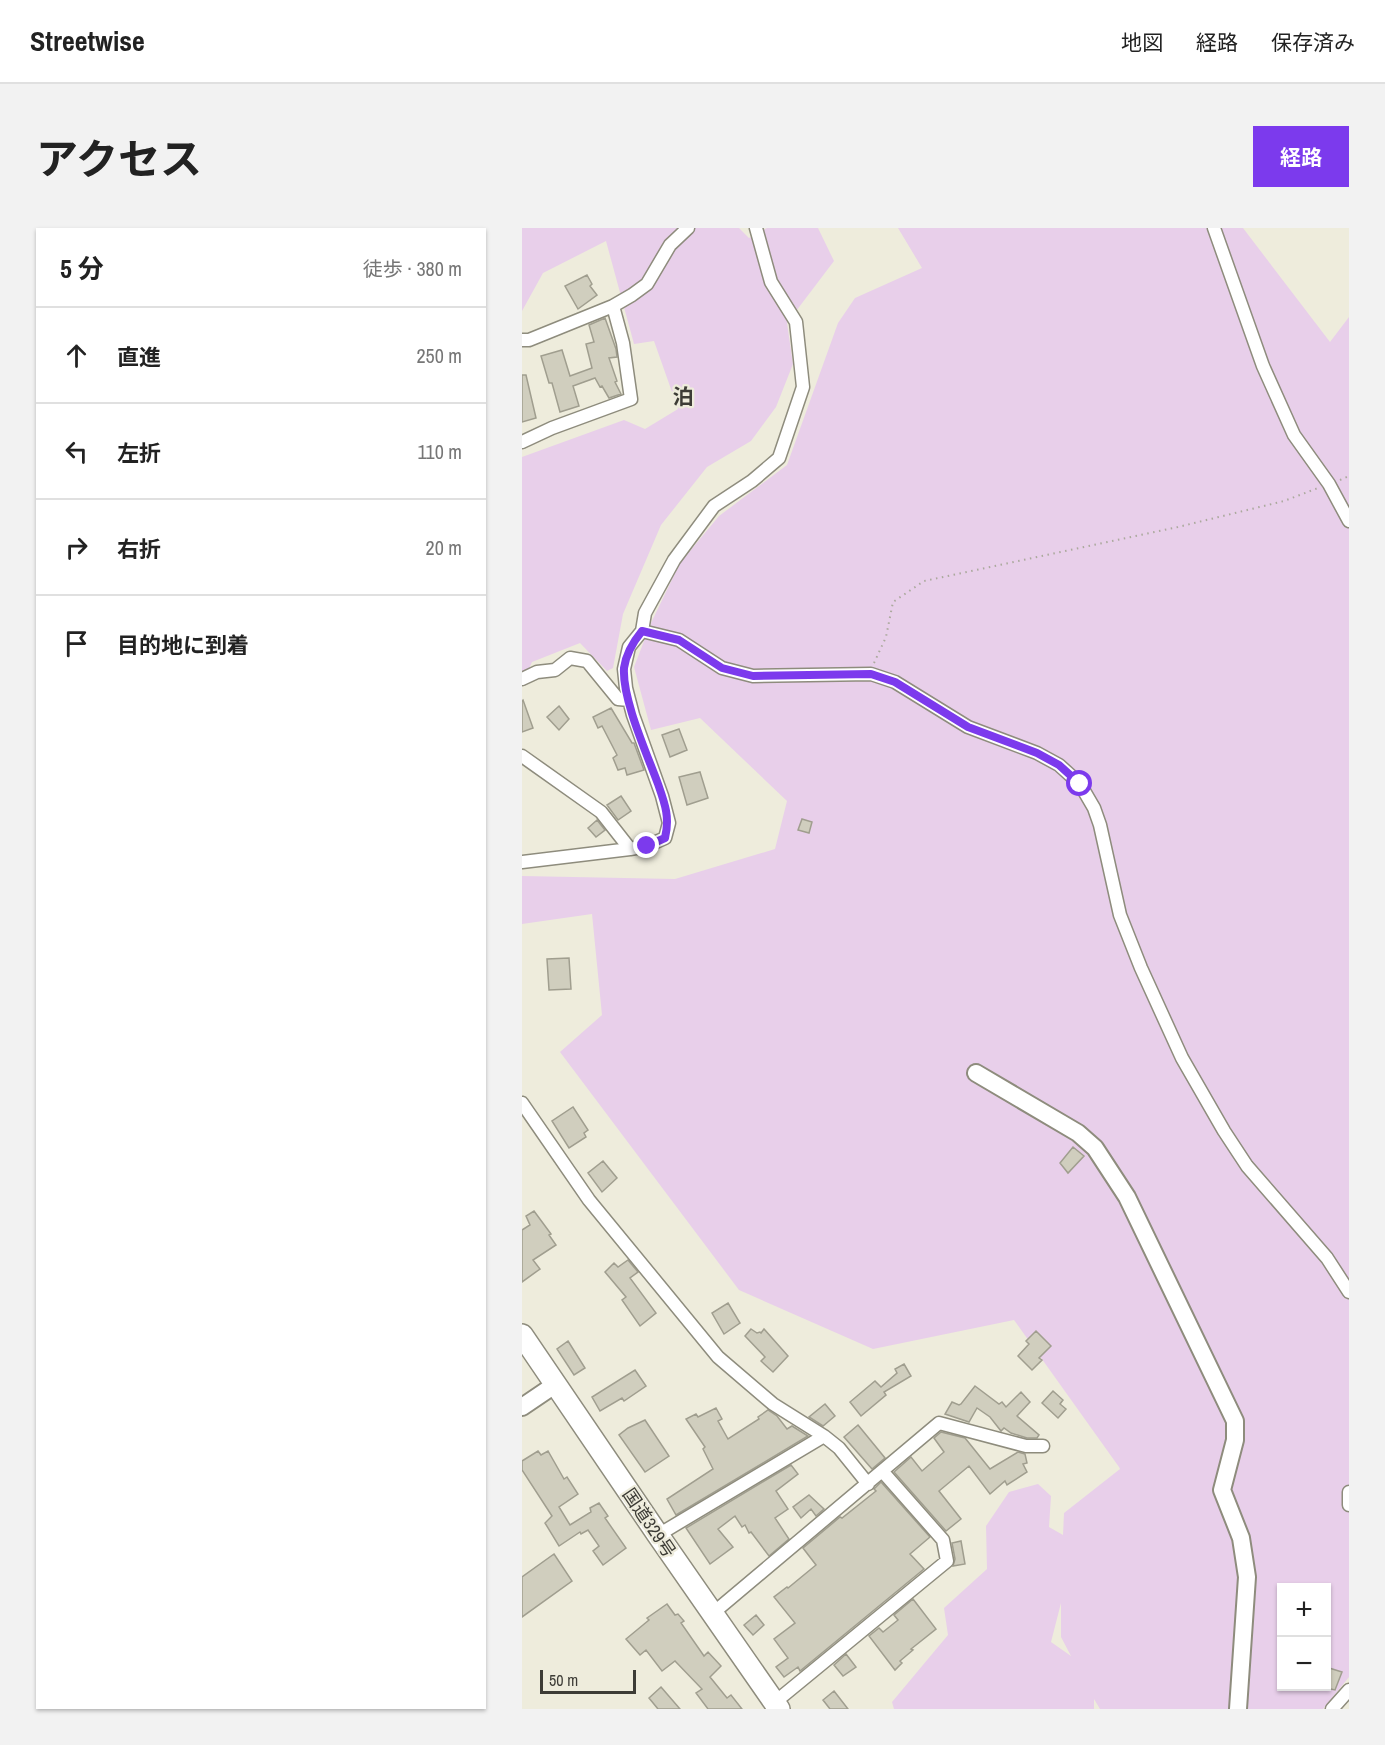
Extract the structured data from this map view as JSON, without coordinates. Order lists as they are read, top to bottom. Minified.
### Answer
{"streets":{"highway":["国道329号"]},"districts":["泊"],"scale_bar":"50 m","page":{"header":"Streetwise","nav":["地図","経路","保存済み"],"title":"アクセス","buttons":"経路","heading":["5 分","徒歩 · 380 m"],"list":[["直進","250 m"],["左折","110 m"],["右折","20 m"],"目的地に到着"],"map_buttons":["+","−"],"scale":"50 m"}}
